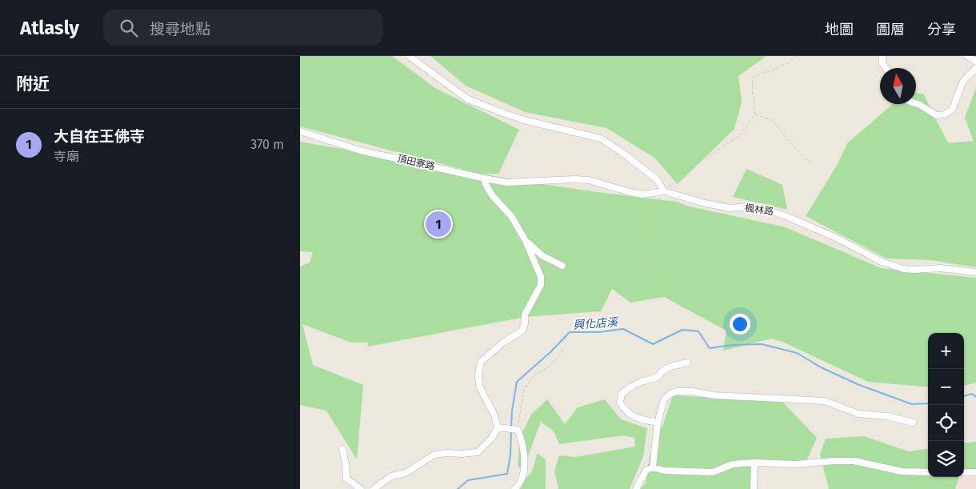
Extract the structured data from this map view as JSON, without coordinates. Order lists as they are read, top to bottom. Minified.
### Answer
{"streets":{"street":["頂田寮路","楓林路"]},"crossings":[["頂田寮路","楓林路"]],"water":["興化店溪"],"north":"top","page":{"header":"Atlasly","search":"搜尋地點","nav":["地圖","圖層","分享"],"heading":"附近","list":[{"mark":"1","name":"大自在王佛寺","note":"寺廟","value":"370 m"}],"pins":"1","map_buttons":["+","−"]}}
